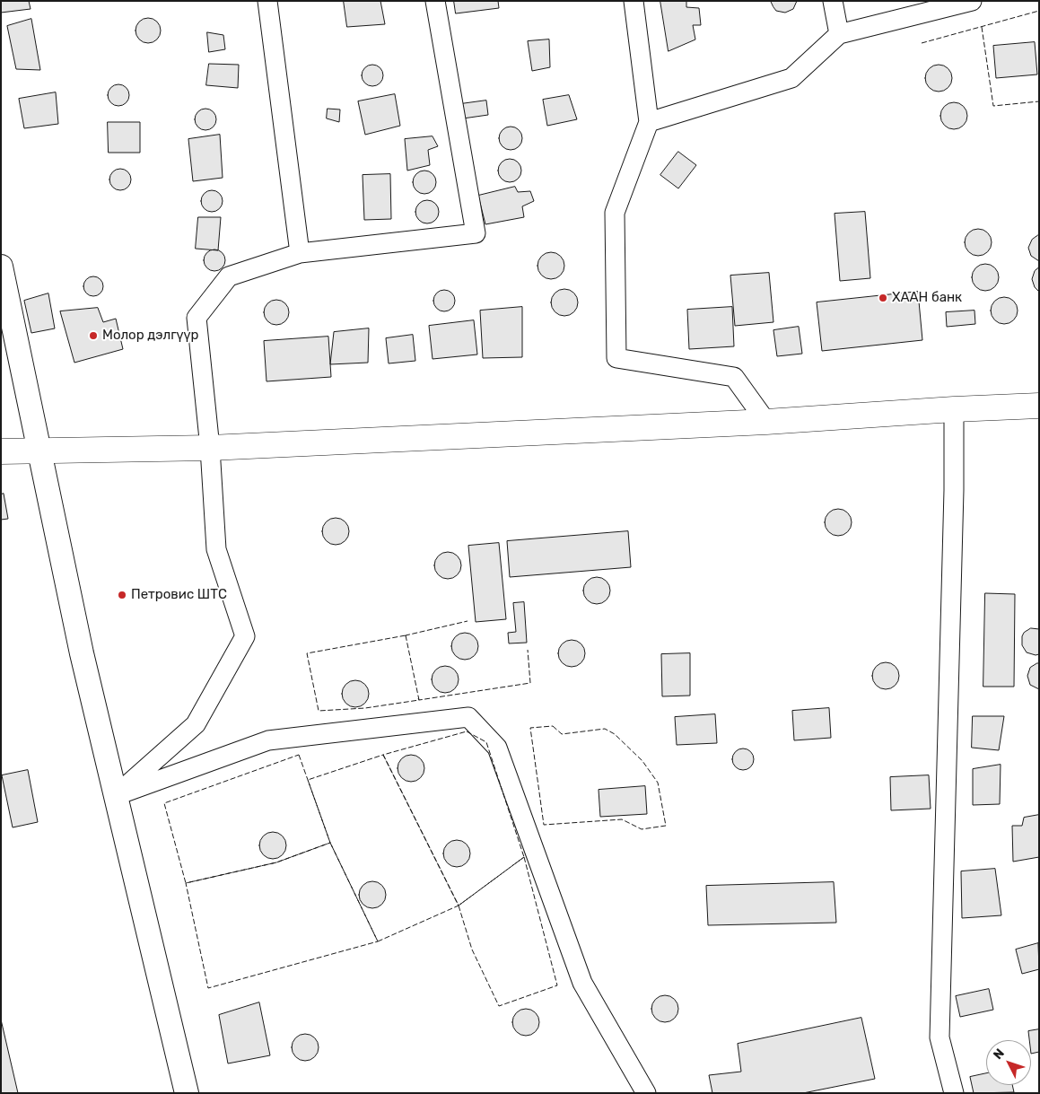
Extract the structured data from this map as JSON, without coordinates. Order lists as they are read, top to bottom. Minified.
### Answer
{"places":["ХААН банк","Молор дэлгүүр","Петровис ШТС"],"north":"top left"}
